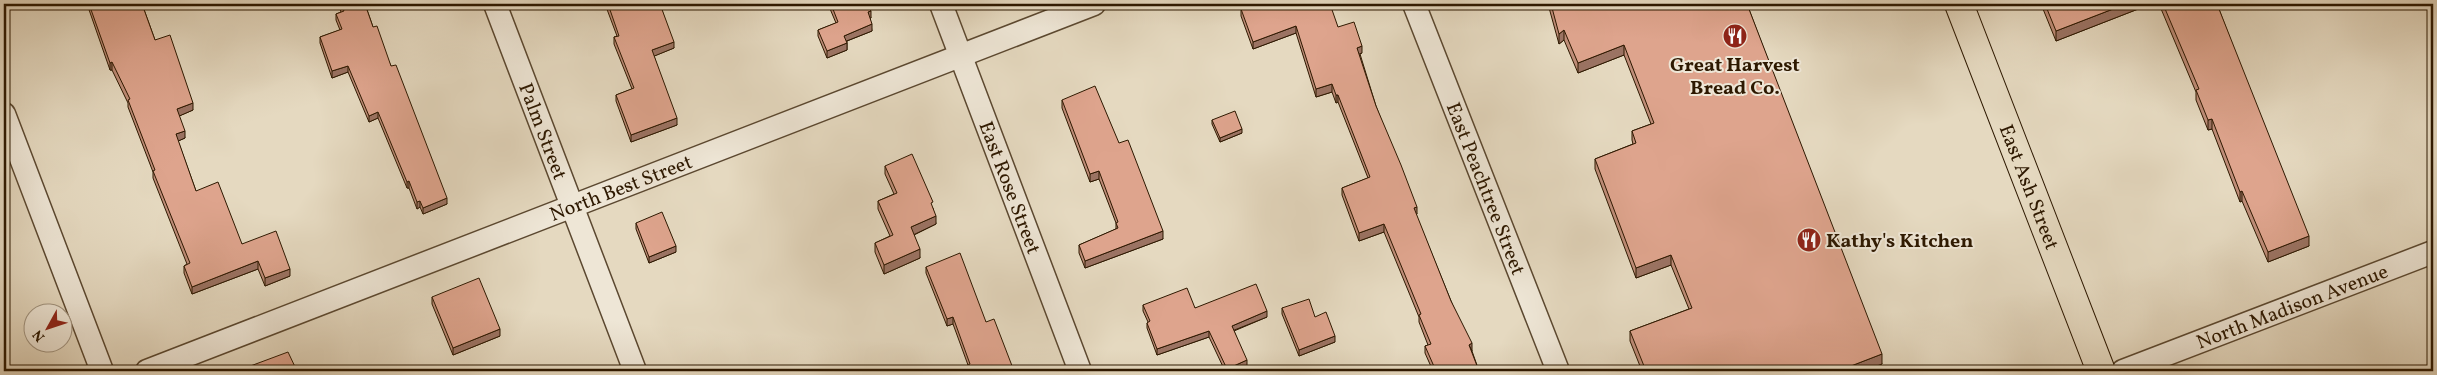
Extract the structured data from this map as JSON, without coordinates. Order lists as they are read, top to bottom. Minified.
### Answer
{"streets":{"main road":["East Ash Street"],"street":["Palm Street","North Best Street","East Rose Street","East Peachtree Street","North Madison Avenue"]},"crossings":[["Palm Street","North Best Street"],["North Best Street","East Rose Street"]],"places":{"restaurant":["Great Harvest Bread Co.","Kathy's Kitchen"]},"north":"bottom left"}
